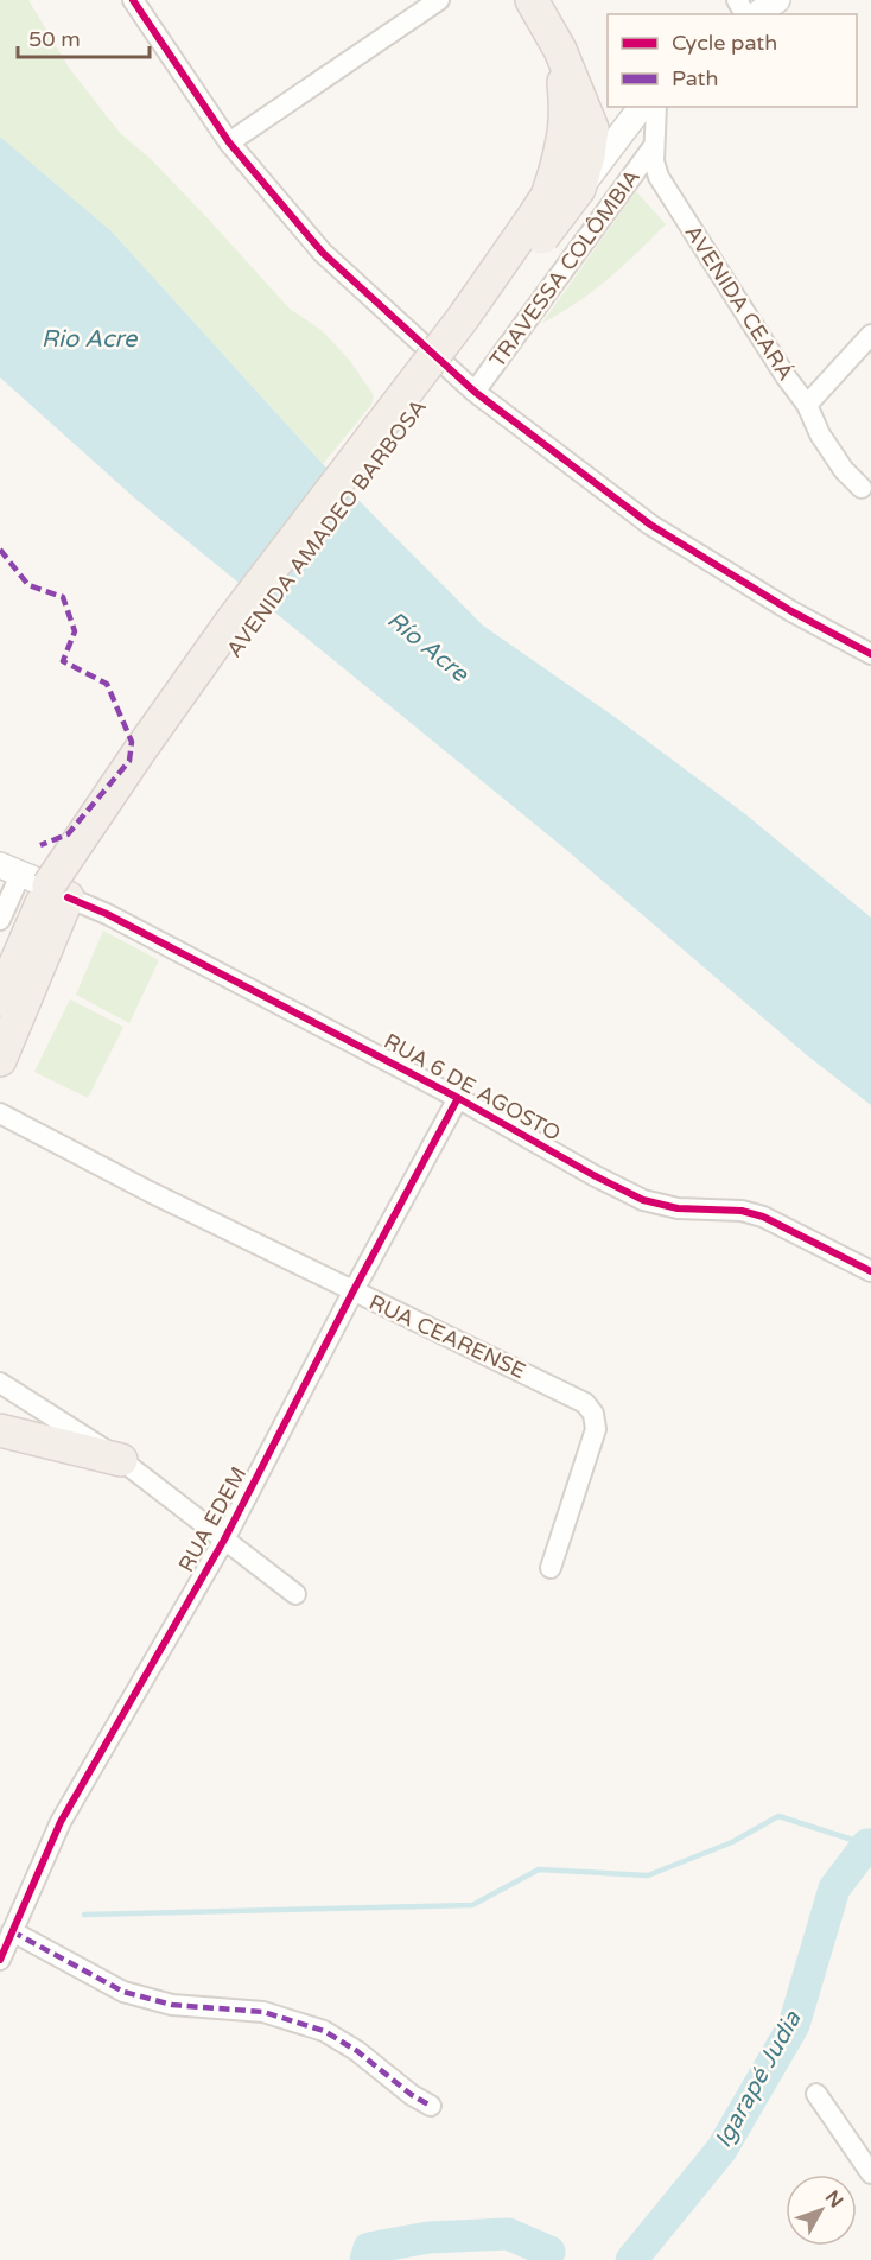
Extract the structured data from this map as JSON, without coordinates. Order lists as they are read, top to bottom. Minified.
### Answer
{"streets":{"main road":["AVENIDA AMADEO BARBOSA"],"street":["TRAVESSA COLÔMBIA","AVENIDA CEARÁ","RUA 6 DE AGOSTO","RUA CEARENSE","RUA EDEM"]},"crossings":[["TRAVESSA COLÔMBIA","AVENIDA CEARÁ"],["AVENIDA AMADEO BARBOSA","RUA 6 DE AGOSTO"],["RUA 6 DE AGOSTO","RUA EDEM"],["RUA CEARENSE","RUA EDEM"]],"water":["Rio Acre","Río Acre","Igarapé Judia"],"legend":["Cycle path","Path"],"scale_bar":"50 m","north":"top right"}
